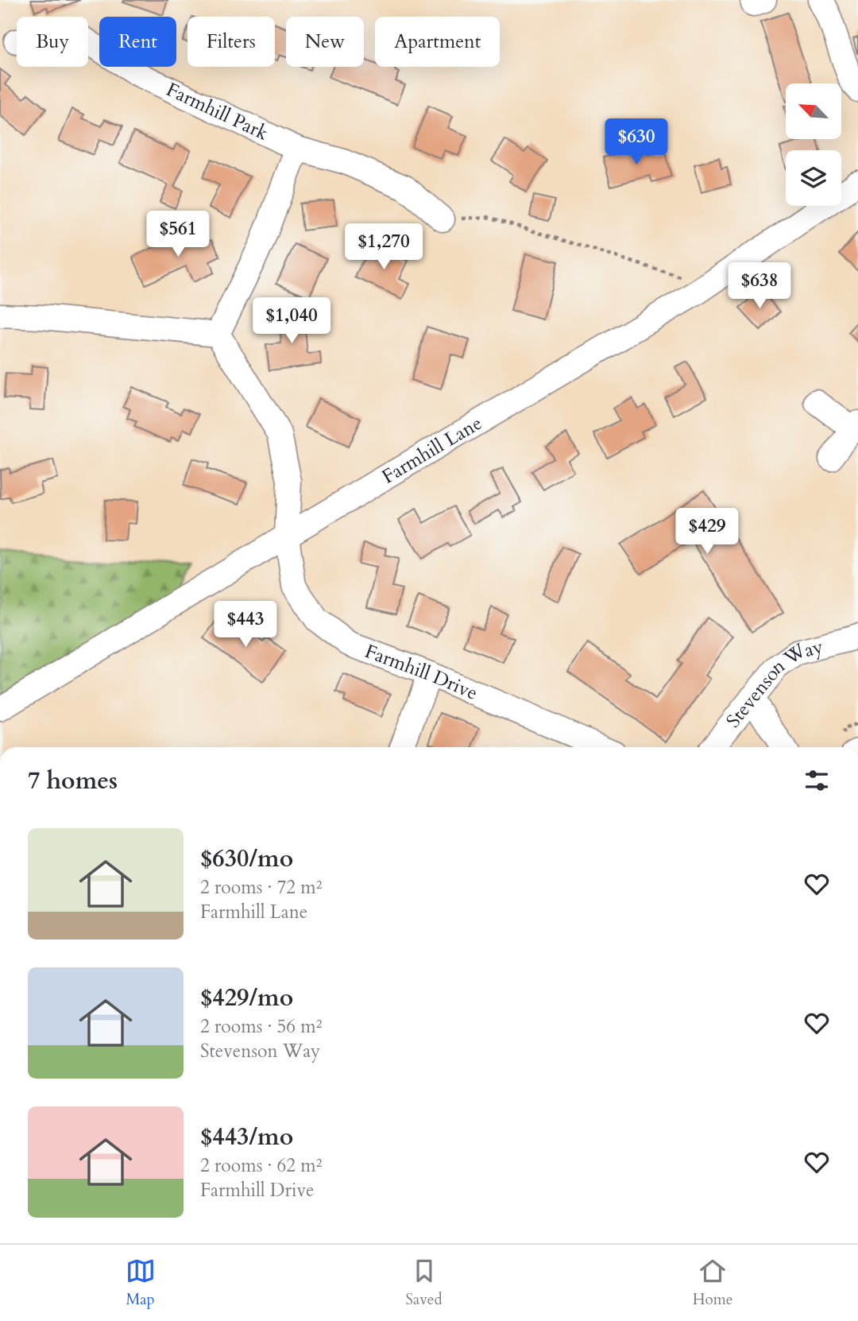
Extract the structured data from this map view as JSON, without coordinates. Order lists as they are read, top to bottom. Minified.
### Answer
{"streets":{"street":["Farmhill Park","Farmhill Lane","Farmhill Drive","Stevenson Way"]},"crossings":[["Farmhill Lane","Farmhill Drive"]],"north":"top left","page":{"chip":["Buy","Rent","Filters","New","Apartment"],"price":["$630","$561","$1,270","$638","$1,040","$429","$443"],"heading":"7 homes","list":[{"name":"$630/mo","note":"2 rooms · 72 m² · Farmhill Lane"},{"name":"$429/mo","note":"2 rooms · 56 m² · Stevenson Way"},{"name":"$443/mo","note":"2 rooms · 62 m² · Farmhill Drive"}],"tabs":["Map","Saved","Home"]}}
